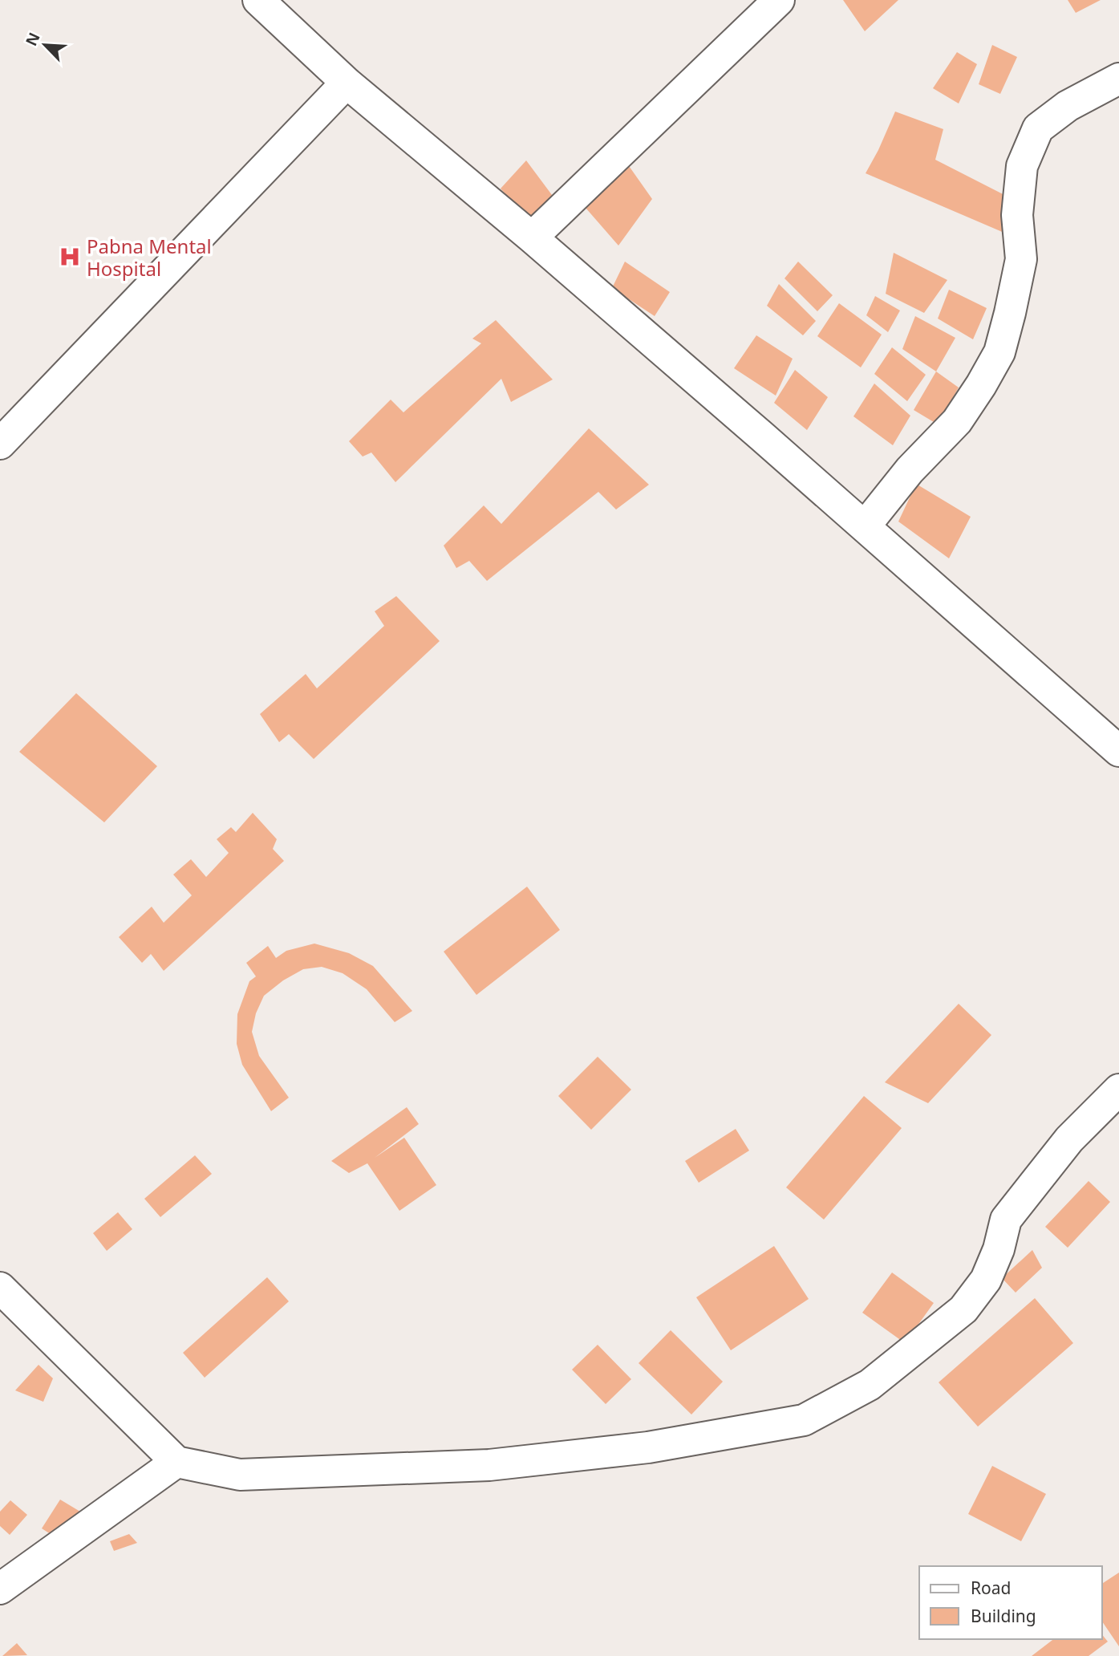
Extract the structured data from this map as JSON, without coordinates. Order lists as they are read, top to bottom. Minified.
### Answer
{"places":{"hospital":["Pabna Mental Hospital"]},"legend":["Road","Building"],"north":"top left"}
